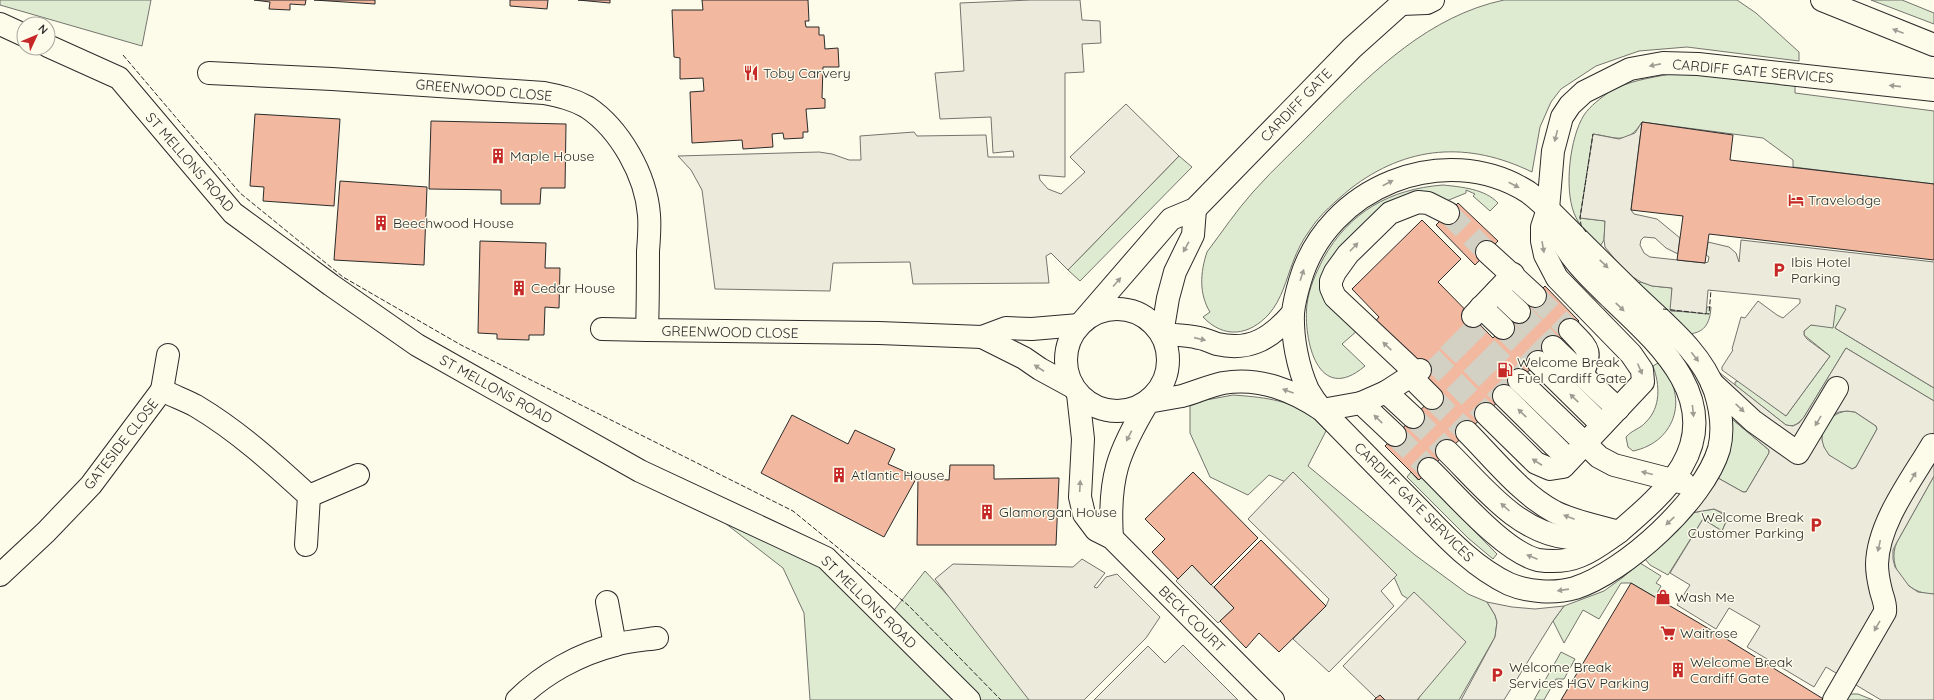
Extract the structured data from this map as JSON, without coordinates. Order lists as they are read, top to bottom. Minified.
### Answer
{"streets":{"street":["CARDIFF GATE SERVICES","GREENWOOD CLOSE","CARDIFF GATE","ST MELLONS ROAD","GATESIDE CLOSE","BECK COURT"]},"crossings":[["CARDIFF GATE SERVICES","GREENWOOD CLOSE"],["CARDIFF GATE SERVICES","CARDIFF GATE"],["CARDIFF GATE SERVICES","BECK COURT"],["GREENWOOD CLOSE","CARDIFF GATE"],["GREENWOOD CLOSE","BECK COURT"],["CARDIFF GATE","BECK COURT"]],"one_way":["BECK COURT"],"places":{"restaurant":["Toby Carvery"],"building":["Maple House","Beechwood House","Cedar House","Atlantic House","Glamorgan House","Welcome Break Cardiff Gate"],"hotel":["Travelodge"],"parking":["Ibis Hotel Parking","Welcome Break Customer Parking","Welcome Break Services HGV Parking"],"fuel station":["Welcome Break Fuel Cardiff Gate"],"shop":["Wash Me"],"supermarket":["Waitrose"]},"north":"top right"}
